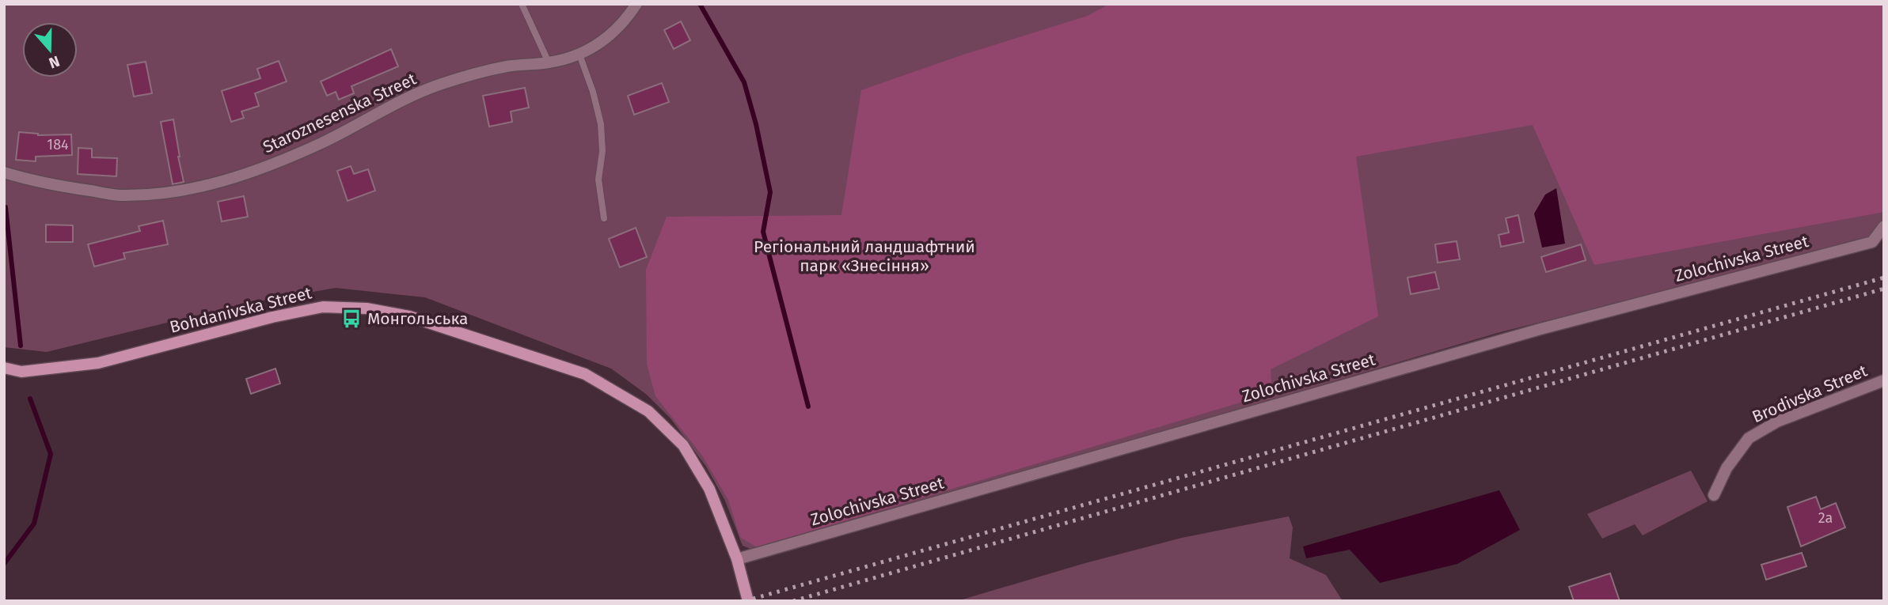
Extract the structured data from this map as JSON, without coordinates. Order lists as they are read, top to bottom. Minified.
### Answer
{"streets":{"main road":["Bohdanivska Street"],"street":["Staroznesenska Street","Zolochivska Street","Brodivska Street"]},"crossings":[["Zolochivska Street","Bohdanivska Street"]],"parks":["Регіональний ландшафтний парк «Знесіння»"],"places":{"bus stop":["Монгольська"]},"house_numbers":["184","2а"],"north":"bottom"}
